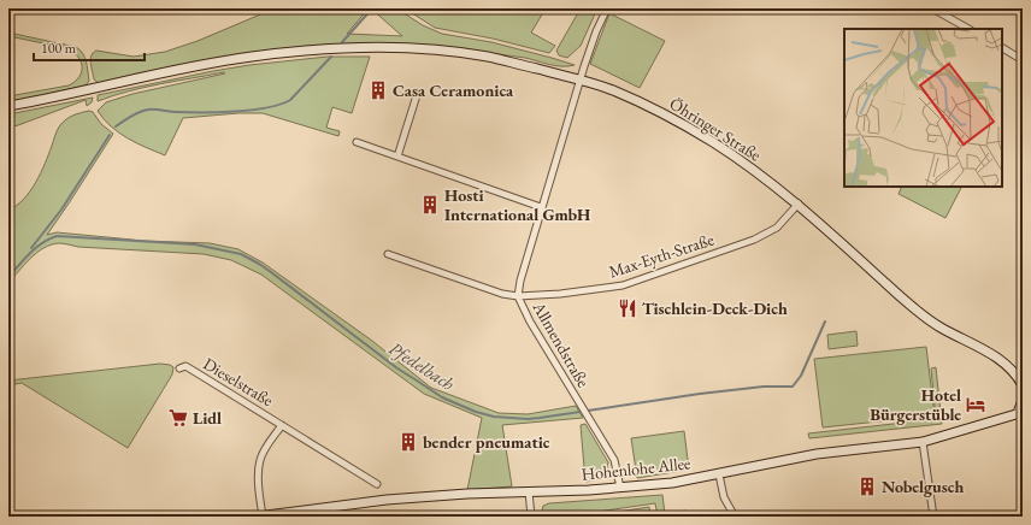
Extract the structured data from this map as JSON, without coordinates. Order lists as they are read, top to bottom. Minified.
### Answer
{"streets":{"main road":["Öhringer Straße","Hohenlohe Allee"],"street":["Max-Eyth-Straße","Allmendstraße","Dieselstraße"]},"crossings":[["Öhringer Straße","Max-Eyth-Straße"],["Öhringer Straße","Allmendstraße"],["Max-Eyth-Straße","Allmendstraße"],["Allmendstraße","Hohenlohe Allee"],["Dieselstraße","Hohenlohe Allee"]],"water":["Pfedelbach"],"places":{"building":["Casa Ceramonica","Hosti International GmbH","bender pneumatic","Nobelgusch"],"restaurant":["Tischlein-Deck-Dich"],"hotel":["Hotel Bürgerstüble"],"supermarket":["Lidl"]},"scale_bar":"100 m"}
